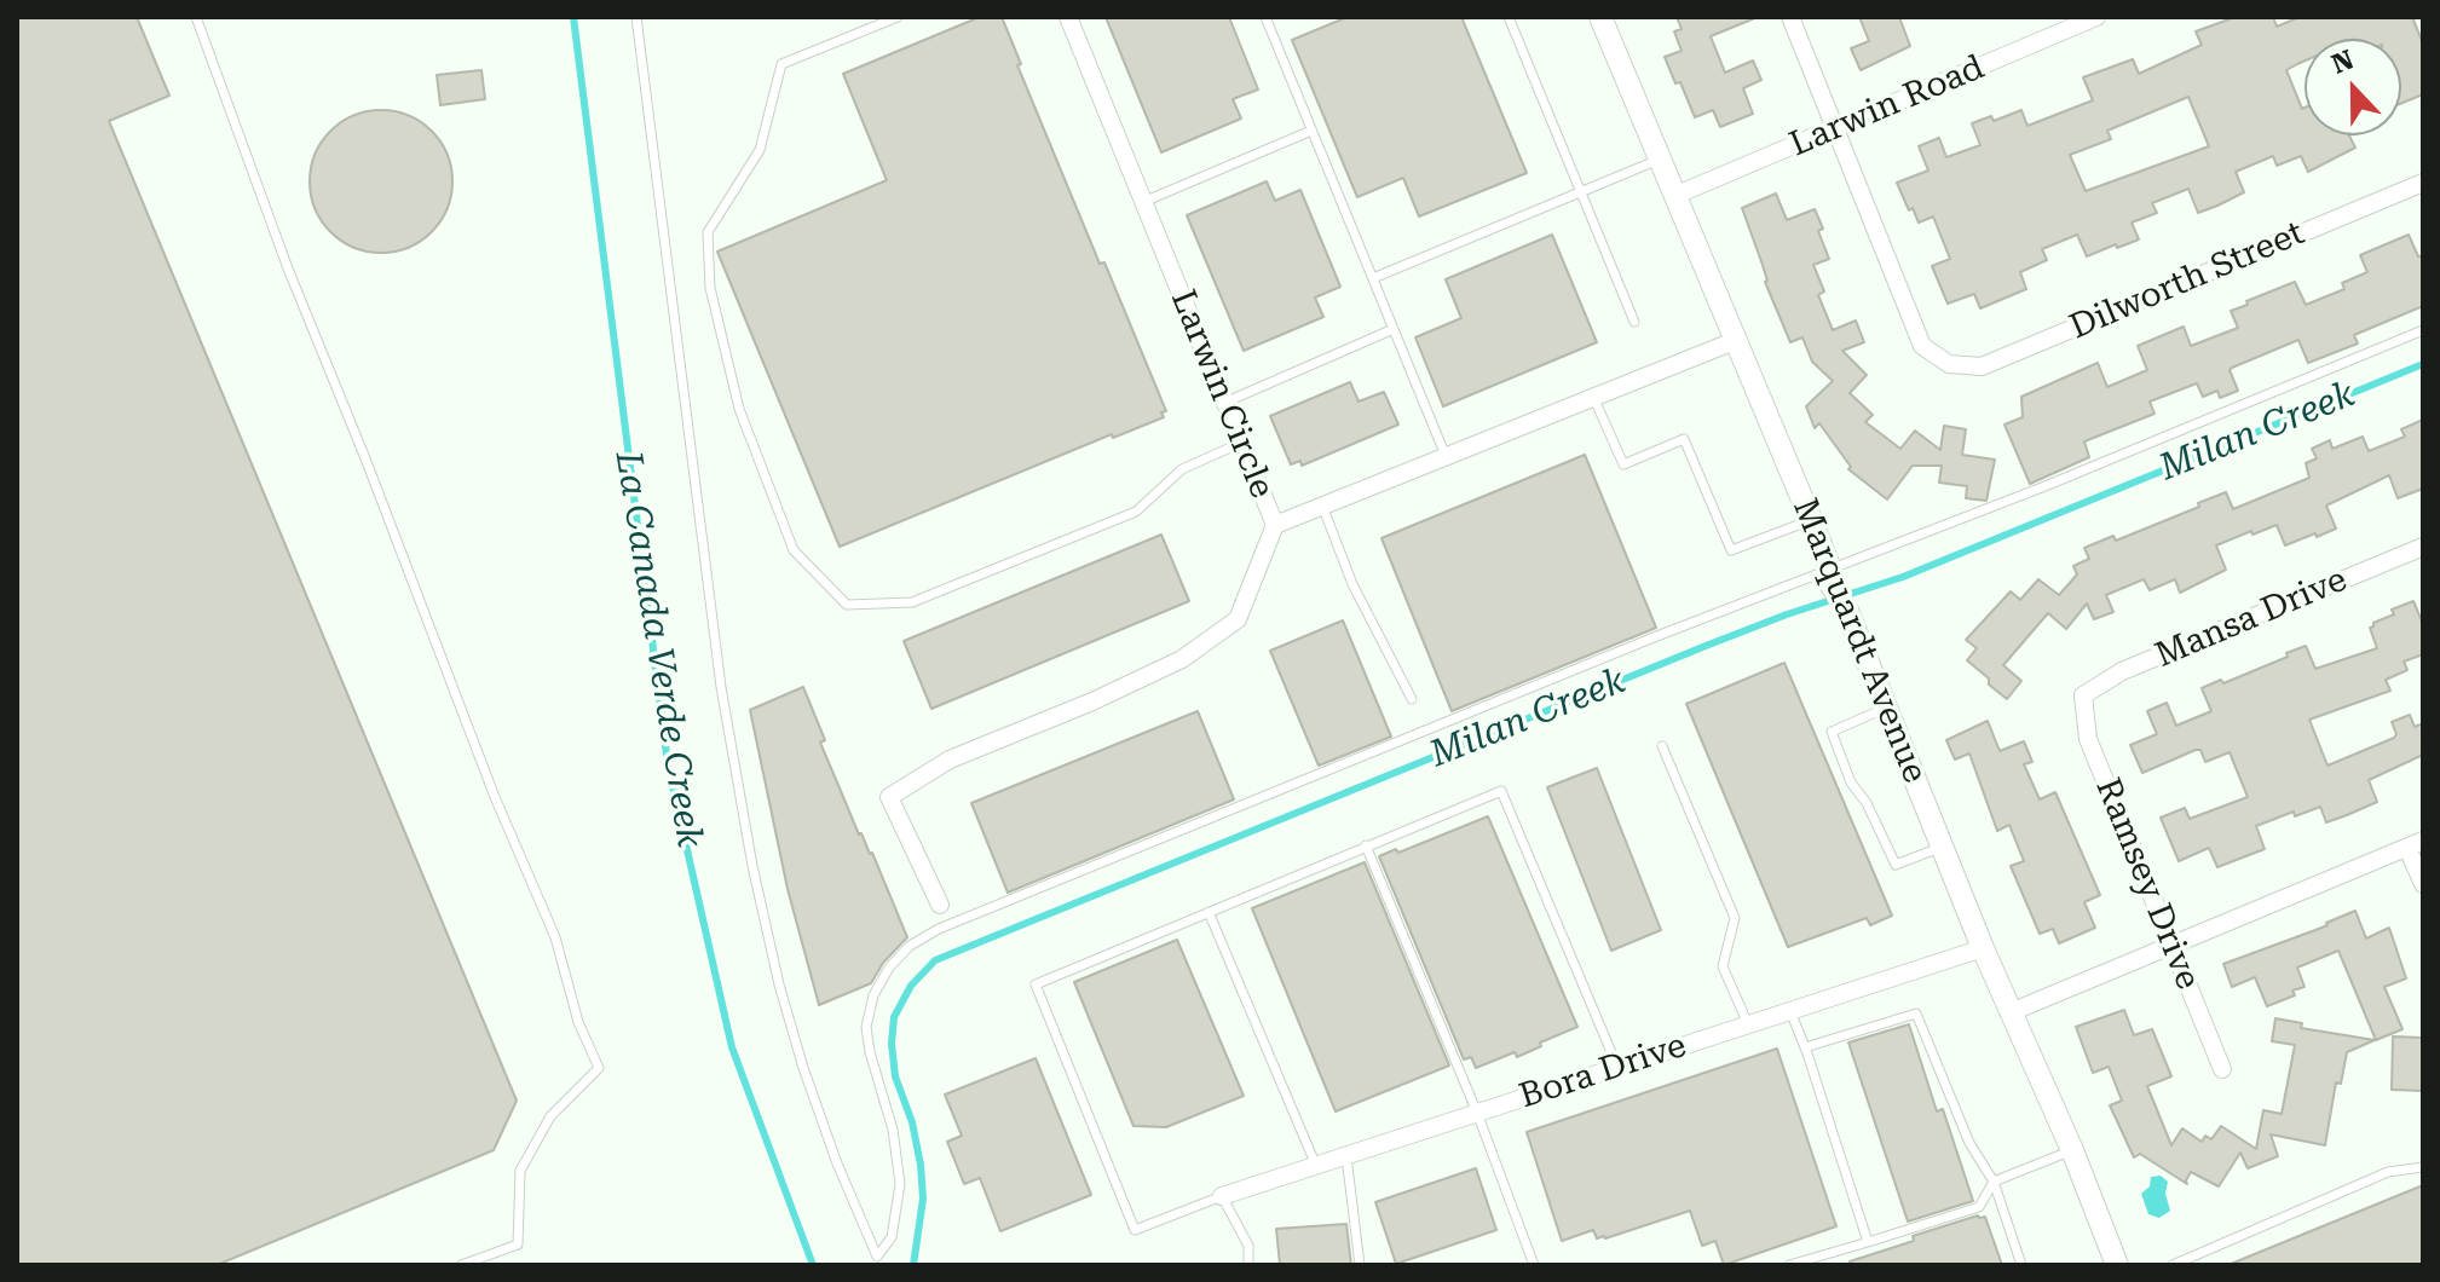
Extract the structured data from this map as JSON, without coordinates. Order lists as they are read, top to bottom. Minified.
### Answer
{"streets":{"street":["Larwin Road","Dilworth Street","Larwin Circle","Mansa Drive","Marquardt Avenue","Ramsey Drive","Bora Drive"]},"crossings":[["Larwin Road","Dilworth Street"],["Larwin Road","Marquardt Avenue"],["Larwin Circle","Marquardt Avenue"],["Mansa Drive","Ramsey Drive"],["Marquardt Avenue","Bora Drive"]],"water":["Milan Creek","La Canada Verde Creek"],"north":"top"}
